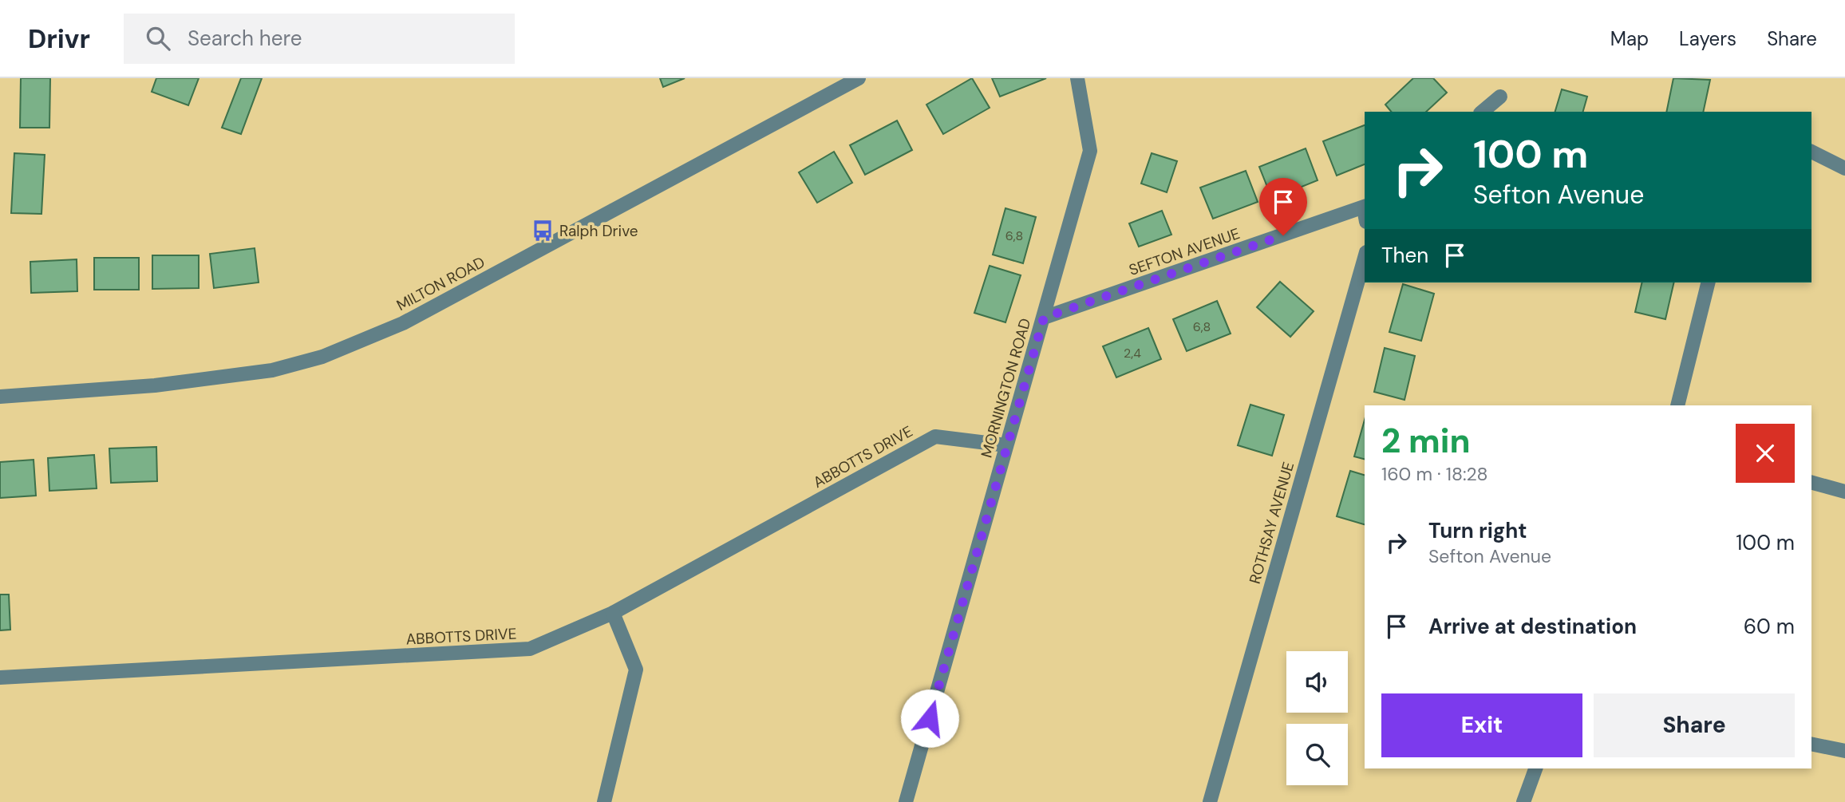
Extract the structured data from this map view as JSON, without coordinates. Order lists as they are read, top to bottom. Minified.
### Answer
{"streets":{"street":["SEFTON AVENUE","MILTON ROAD","MORNINGTON ROAD","ABBOTTS DRIVE","ROTHSAY AVENUE"]},"crossings":[["SEFTON AVENUE","MORNINGTON ROAD"],["MORNINGTON ROAD","ABBOTTS DRIVE"]],"places":{"bus stop":["Ralph Drive"]},"house_numbers":["6,8","6,8","2,4"],"page":{"header":"Drivr","search":"Search here","nav":["Map","Layers","Share"],"turn":["100 m","Sefton Avenue"],"then":"Then","heading":["2 min","160 m · 18:28"],"list":[{"name":"Turn right","note":"Sefton Avenue","value":"100 m"},{"name":"Arrive at destination","value":"60 m"}],"buttons":["Exit","Share"]}}
